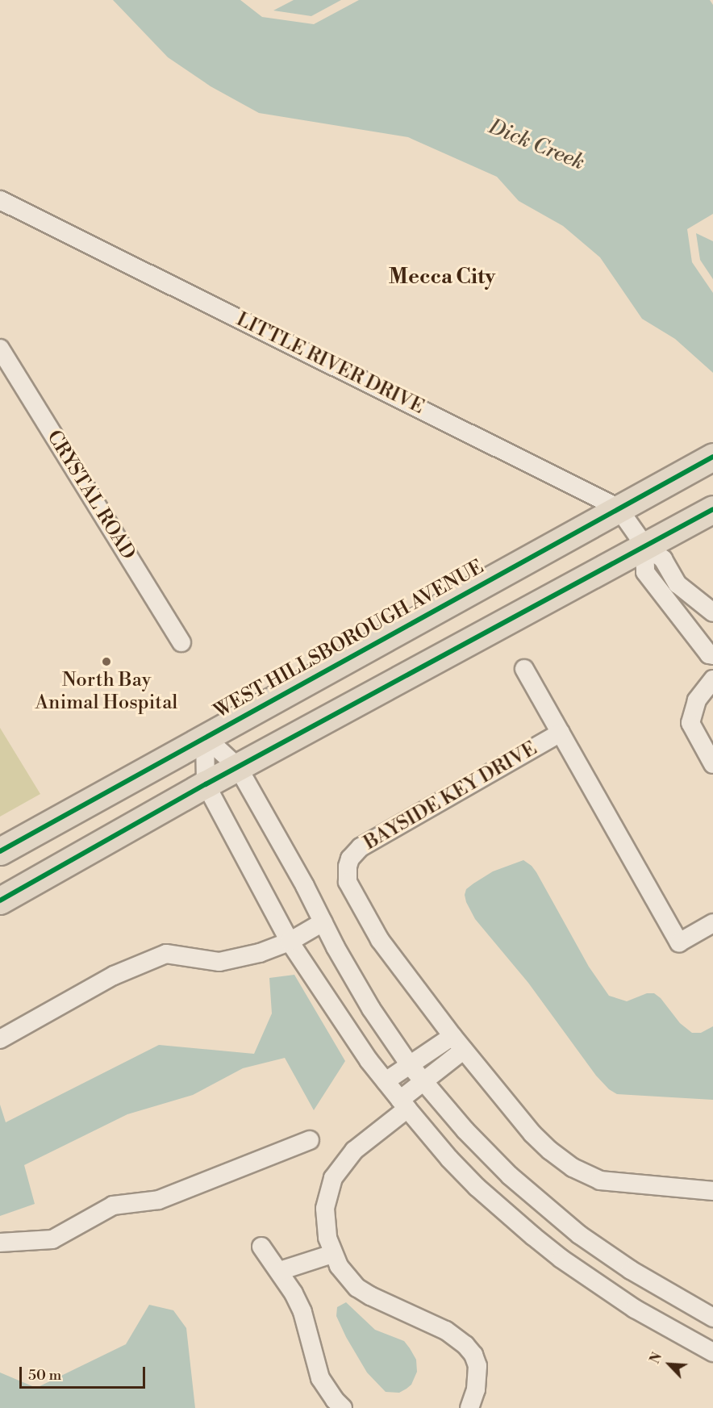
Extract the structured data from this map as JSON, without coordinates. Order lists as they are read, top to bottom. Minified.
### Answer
{"streets":{"main road":["WEST HILLSBOROUGH AVENUE"],"street":["LITTLE RIVER DRIVE","CRYSTAL ROAD","BAYSIDE KEY DRIVE"]},"crossings":[["LITTLE RIVER DRIVE","WEST HILLSBOROUGH AVENUE"]],"districts":["Mecca City"],"water":["Dick Creek"],"places":["North Bay Animal Hospital"],"scale_bar":"50 m","north":"top left"}
